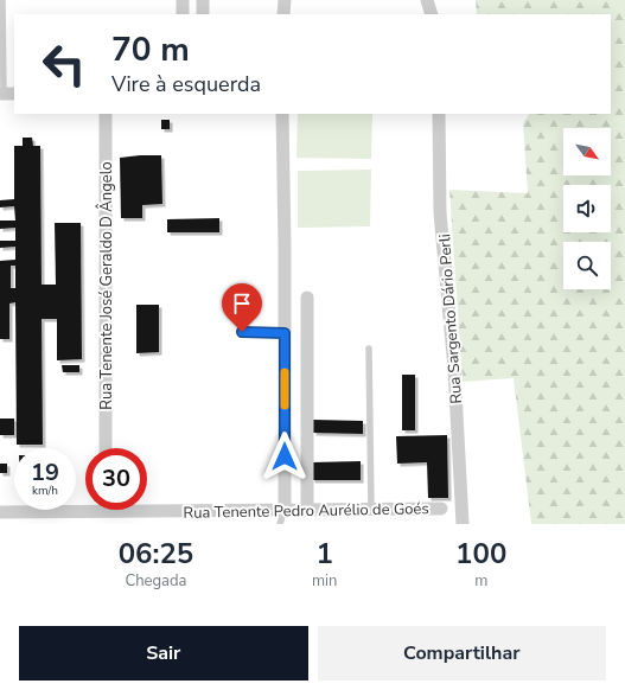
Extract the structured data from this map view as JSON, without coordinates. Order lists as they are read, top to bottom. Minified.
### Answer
{"streets":{"street":["Rua Tenente José Geraldo D Ângelo","Rua Sargento Dário Perli","Rua Tenente Pedro Aurélio de Goés"]},"north":"bottom right","page":{"turn":["70 m","Vire à esquerda"],"speed":"19 km/h","limit":"30","eta":["06:25","Chegada","1","min","100","m"],"buttons":["Sair","Compartilhar"]}}
